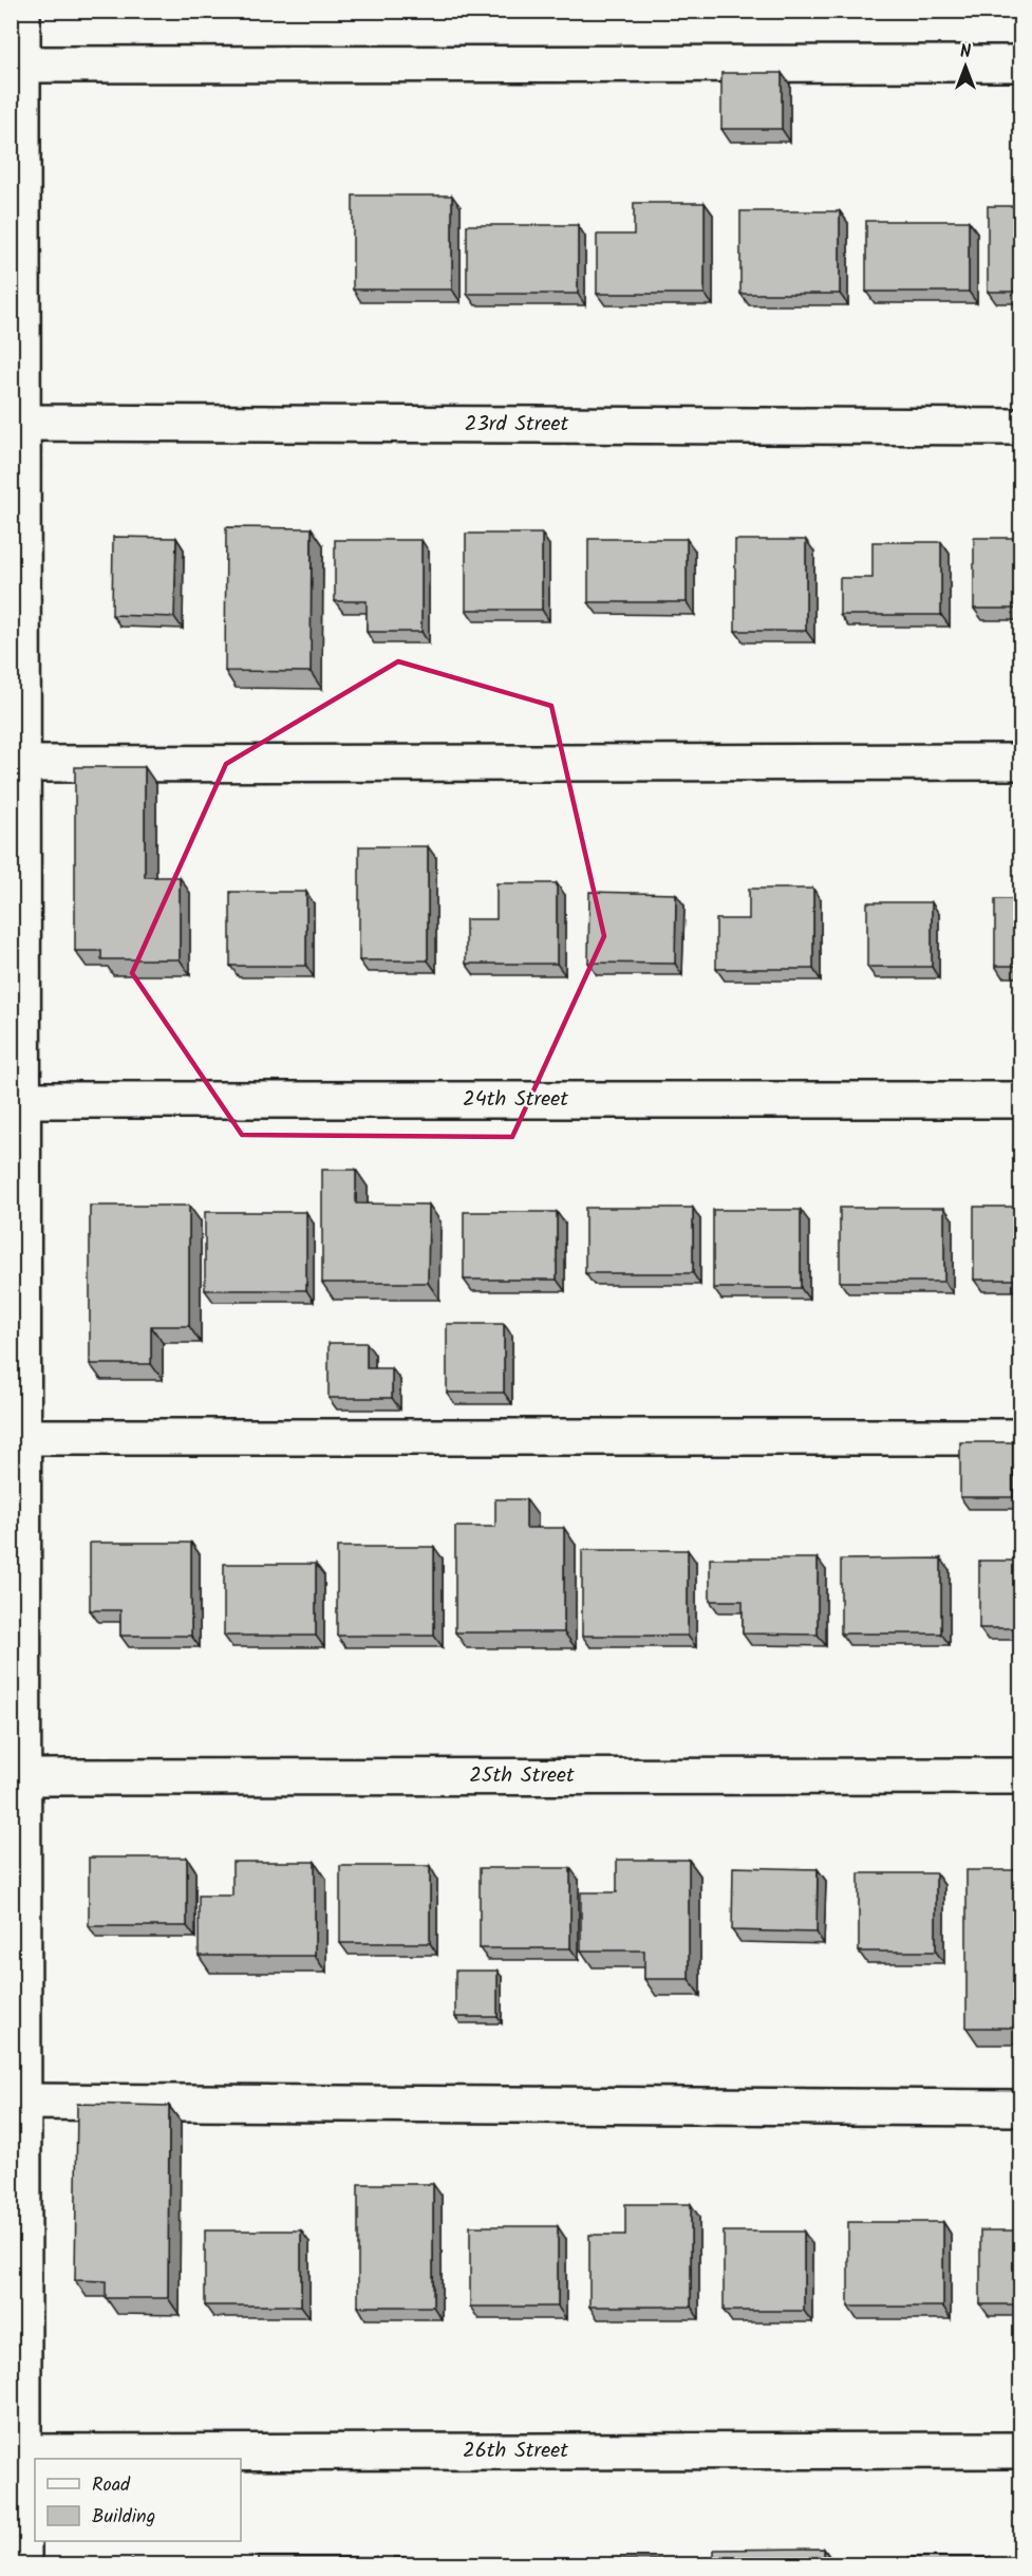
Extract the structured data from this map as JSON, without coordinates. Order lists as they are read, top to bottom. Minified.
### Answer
{"streets":{"street":["23rd Street","24th Street","25th Street","26th Street"]},"legend":["Road","Building"],"north":"top"}
